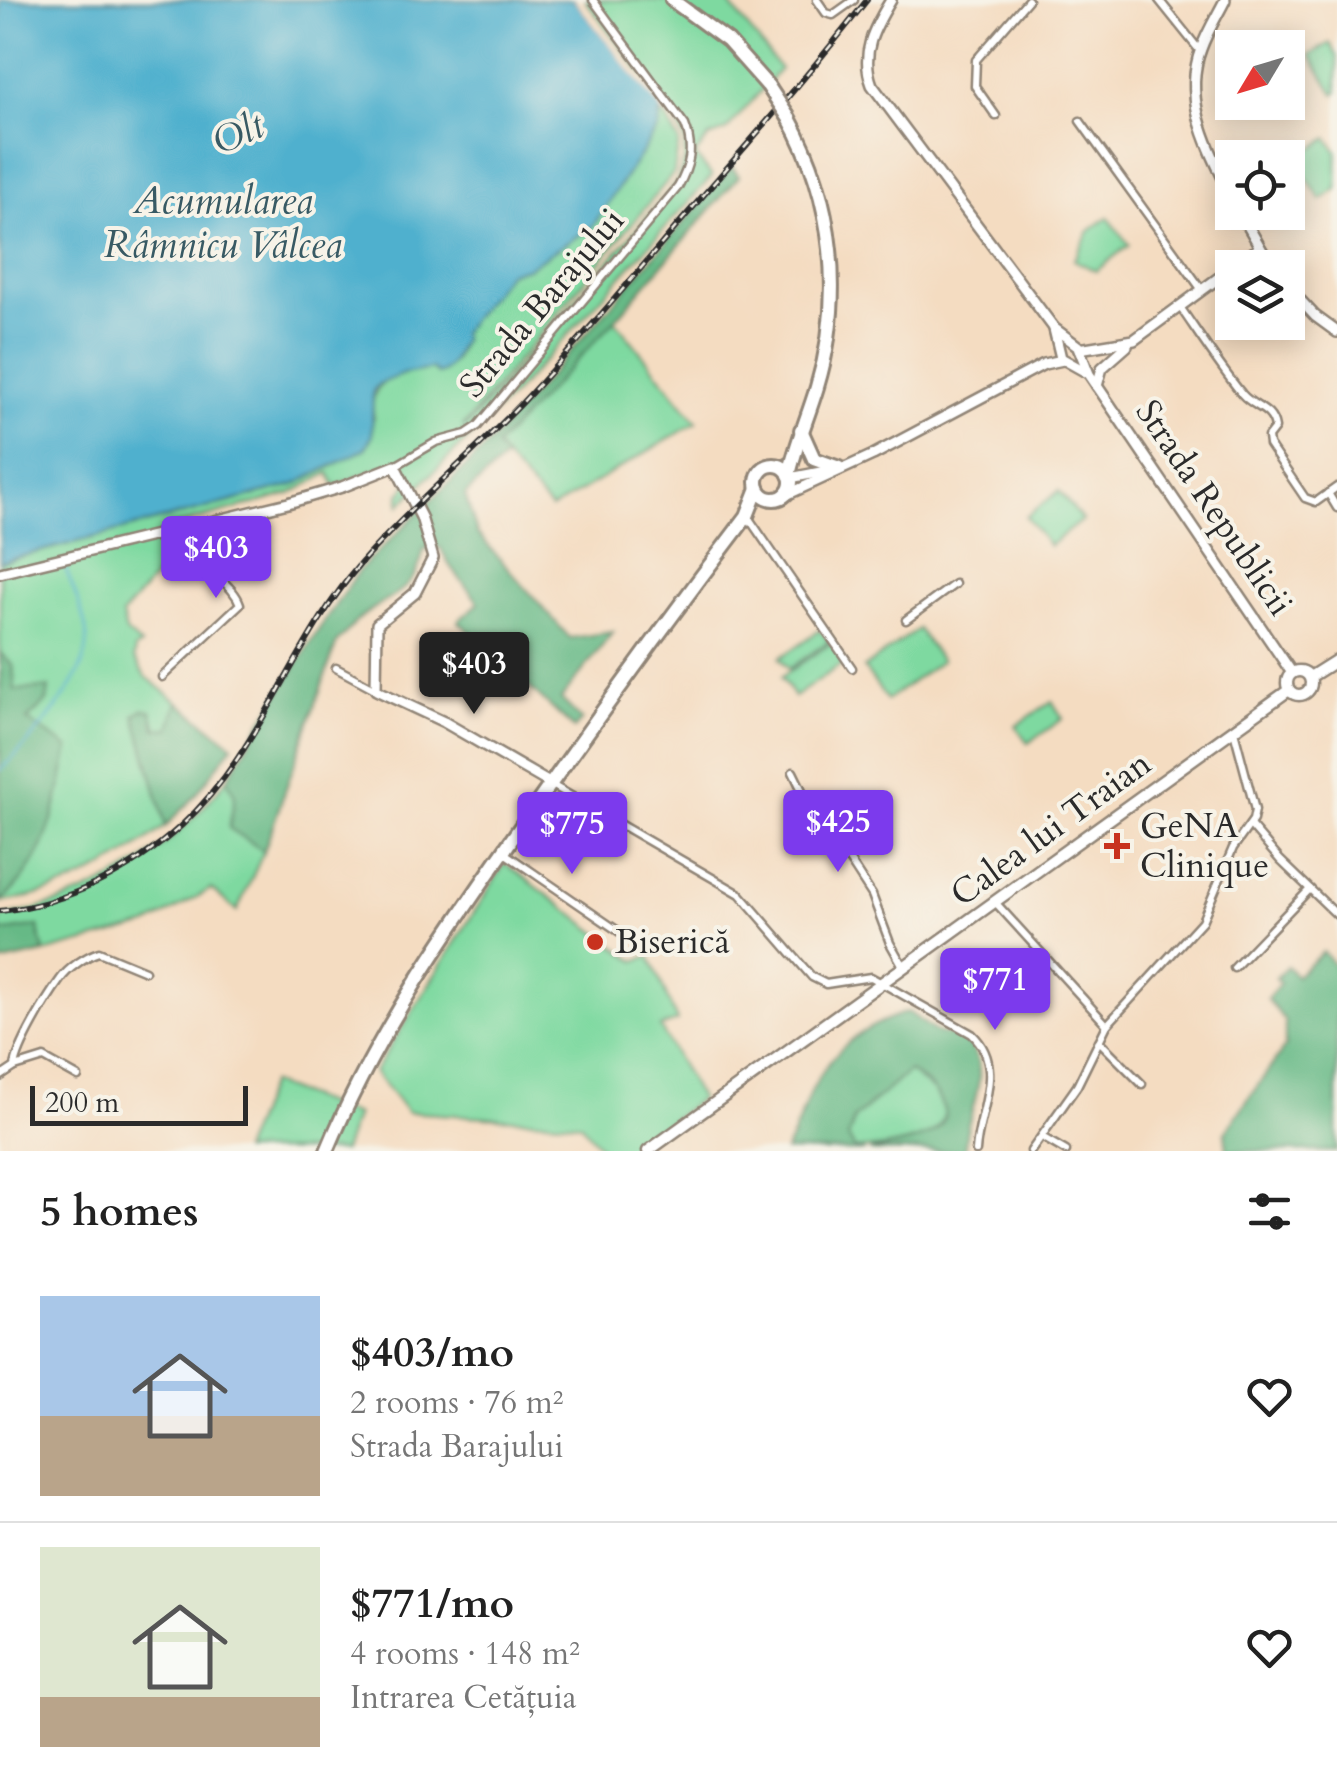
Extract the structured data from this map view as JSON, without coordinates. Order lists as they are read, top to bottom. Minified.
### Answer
{"streets":{"main road":["Calea lui Traian"],"street":["Strada Barajului","Strada Republicii"]},"crossings":[["Strada Republicii","Calea lui Traian"]],"water":["Olt","Acumularea Râmnicu Vâlcea"],"places":{"health":["GeNA Clinique"],"other":["Biserică"]},"scale_bar":"200 m","north":"bottom left","page":{"price":["$403","$403","$425","$775","$771"],"scale":"200 m","heading":"5 homes","list":[{"name":"$403/mo","note":"2 rooms · 76 m² · Strada Barajului"},{"name":"$771/mo","note":"4 rooms · 148 m² · Intrarea Cetățuia"}]}}
